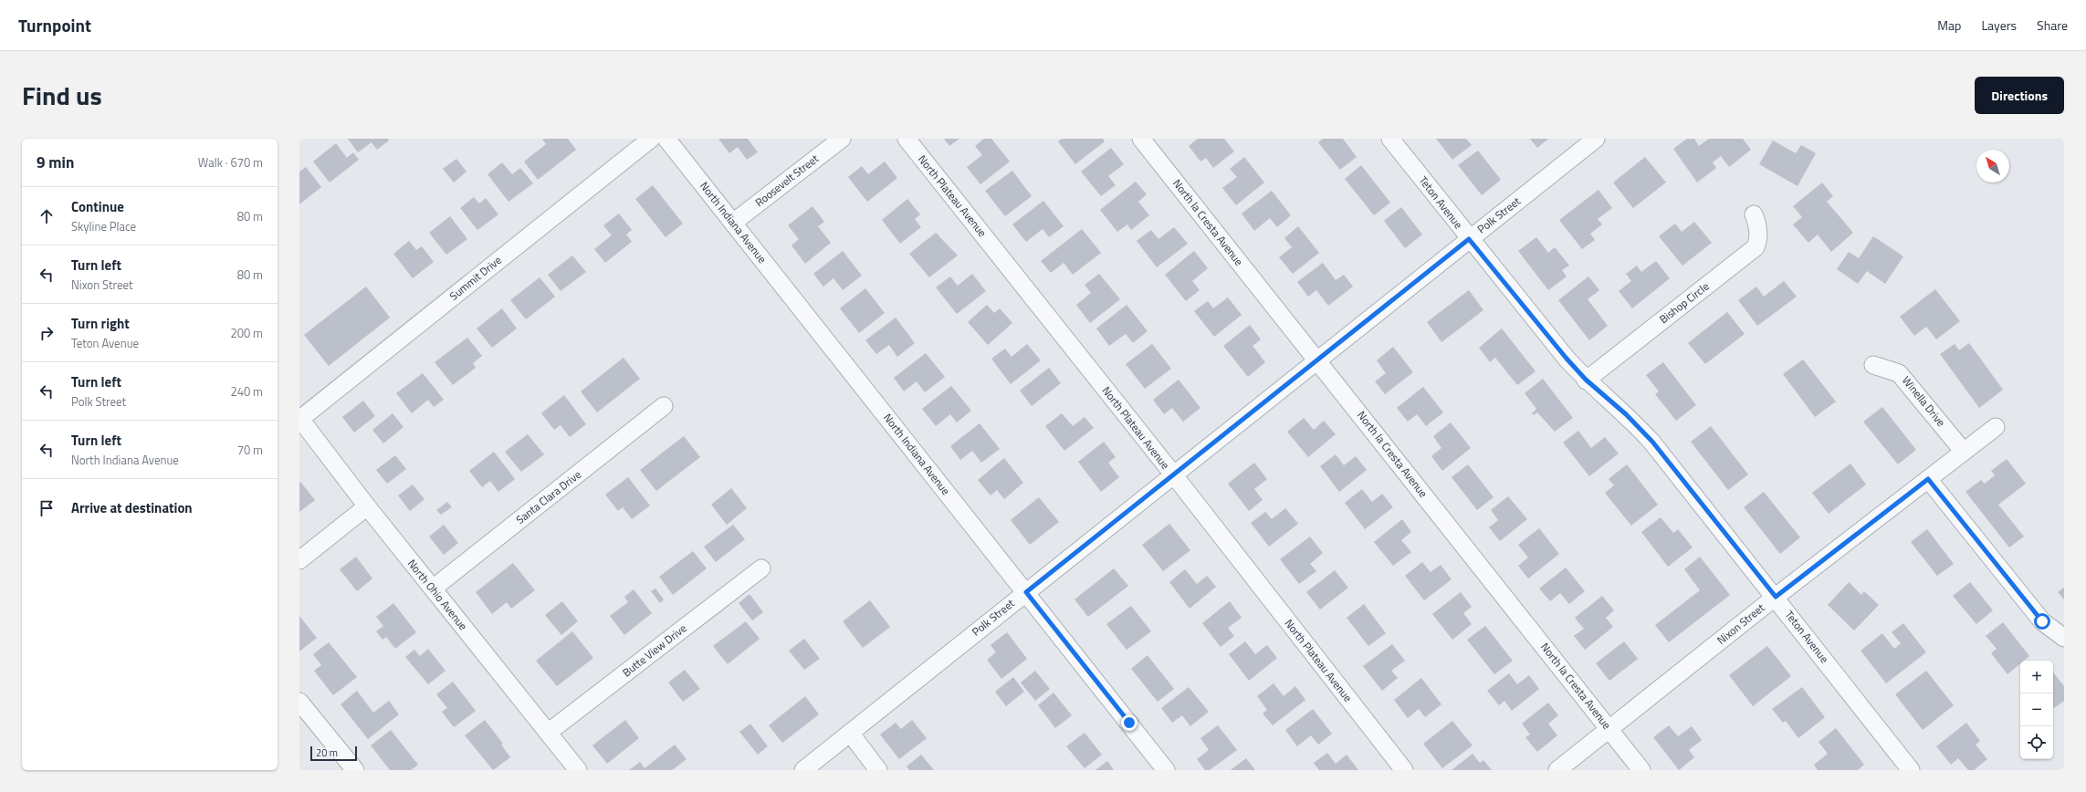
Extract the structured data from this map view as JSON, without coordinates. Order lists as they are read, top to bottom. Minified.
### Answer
{"streets":{"street":["Roosevelt Street","North Plateau Avenue","Teton Avenue","Polk Street","North Indiana Avenue","North la Cresta Avenue","Summit Drive","Bishop Circle","Winella Drive","Santa Clara Drive","North Ohio Avenue","Nixon Street","Butte View Drive"]},"crossings":[["Roosevelt Street","North Indiana Avenue"],["North Plateau Avenue","Polk Street"],["Teton Avenue","Polk Street"],["Teton Avenue","Bishop Circle"],["Teton Avenue","Nixon Street"],["Polk Street","North Indiana Avenue"],["Polk Street","North la Cresta Avenue"],["North la Cresta Avenue","Nixon Street"],["Summit Drive","North Ohio Avenue"],["Winella Drive","Nixon Street"],["Santa Clara Drive","North Ohio Avenue"],["North Ohio Avenue","Butte View Drive"]],"scale_bar":"20 m","north":"top left","page":{"header":"Turnpoint","nav":["Map","Layers","Share"],"title":"Find us","buttons":"Directions","heading":["9 min","Walk · 670 m"],"list":[["Continue","Skyline Place","80 m"],["Turn left","Nixon Street","80 m"],["Turn right","Teton Avenue","200 m"],["Turn left","Polk Street","240 m"],["Turn left","North Indiana Avenue","70 m"],"Arrive at destination"],"map_buttons":["+","−"],"scale":"20 m"}}
